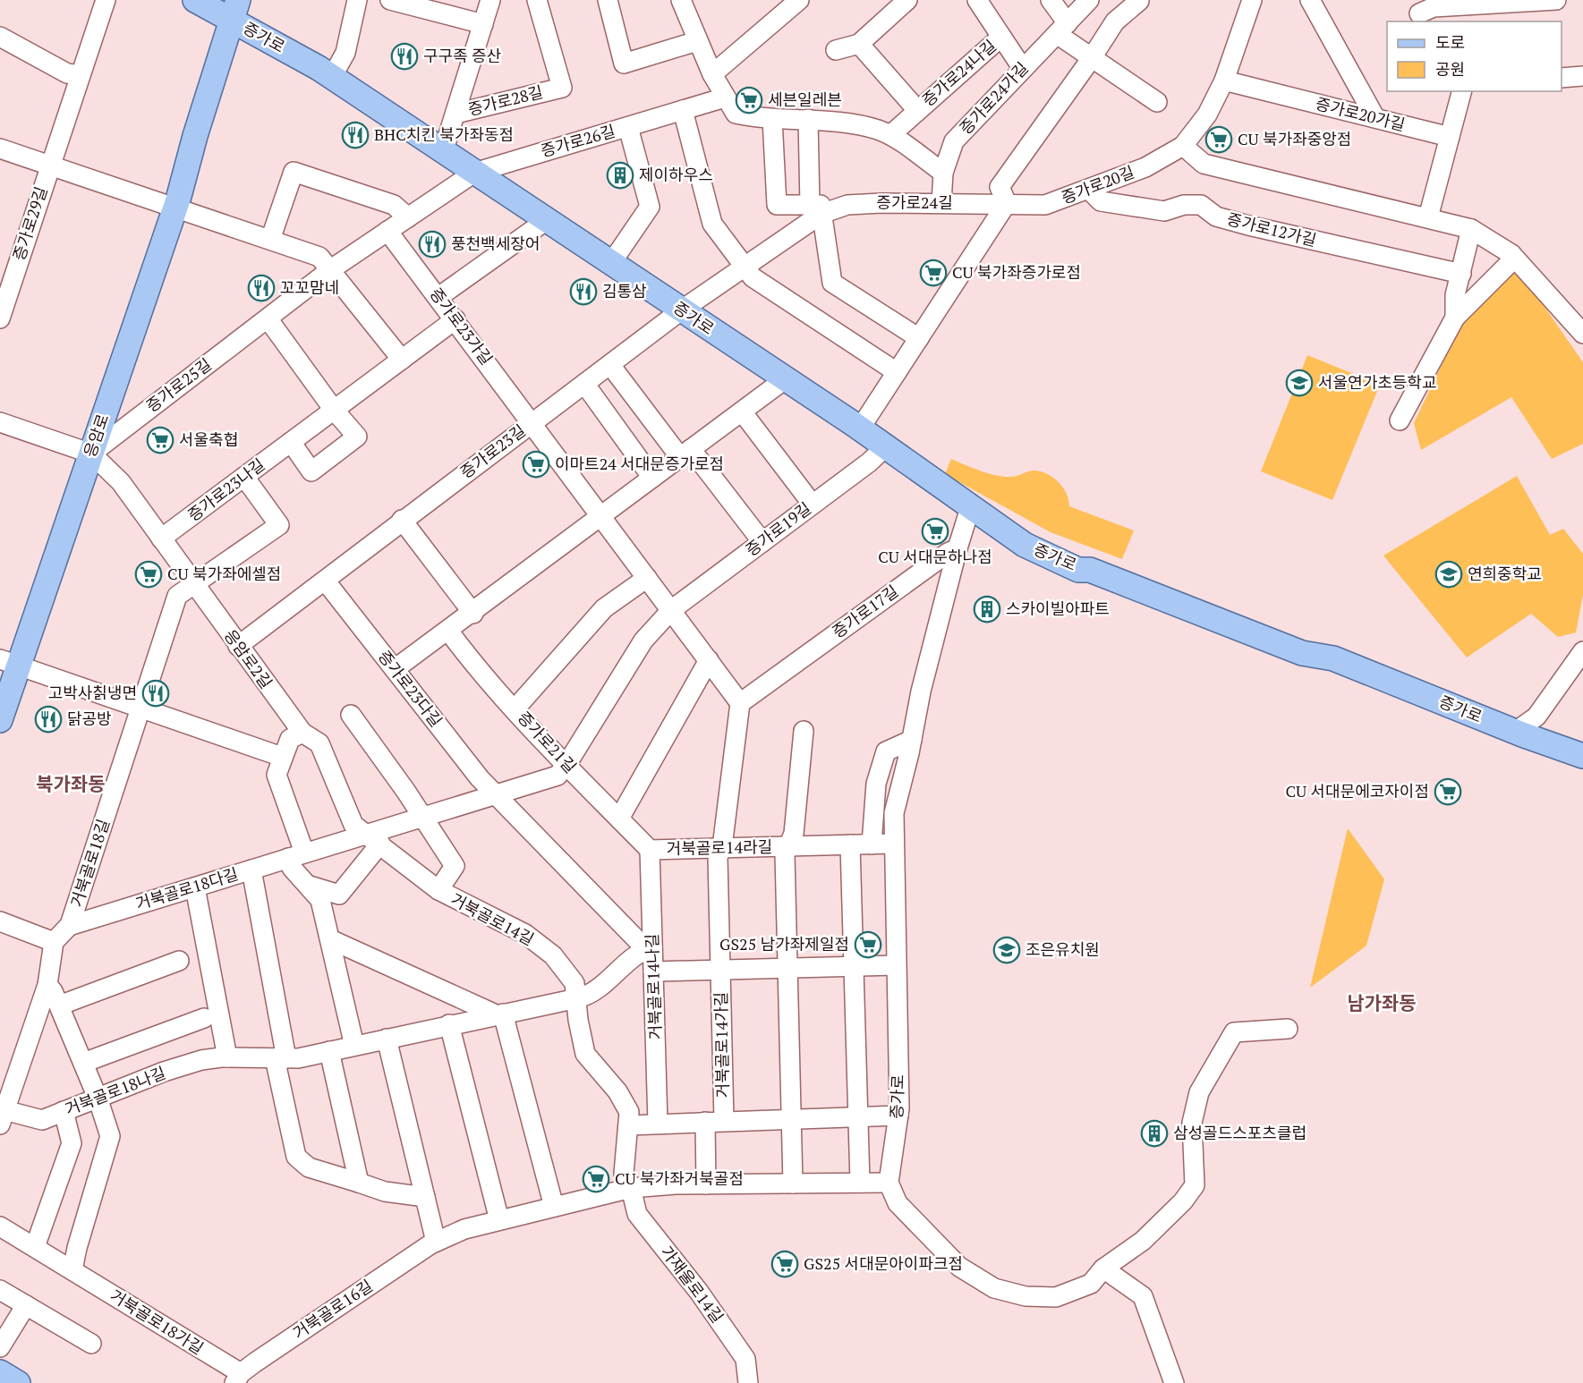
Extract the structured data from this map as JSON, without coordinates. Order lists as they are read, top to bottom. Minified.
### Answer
{"streets":{"main road":["증가로","응암로"],"street":["증가로24나길","증가로24가길","증가로28길","증가로20가길","증가로26길","증가로20길","증가로24길","증가로29길","증가로12가길","증가로23가길","증가로25길","증가로23길","증가로23나길","증가로19길","증가로17길","응암로2길","증가로23다길","증가로21길","거북골로14라길","거북골로18길","거북골로18다길","거북골로14길","거북골로14나길","거북골로14가길","거북골로18나길","가재울로14길","거북골로16길","거북골로18가길"]},"crossings":[["증가로","증가로28길"],["증가로","증가로26길"],["증가로","증가로24길"],["증가로","증가로25길"],["증가로","응암로"],["증가로","증가로23길"],["증가로","증가로19길"],["증가로","증가로17길"],["증가로","거북골로14라길"],["증가로","거북골로14가길"],["증가로24가길","증가로24길"],["증가로20가길","증가로20길"],["증가로26길","증가로25길"],["증가로20길","증가로24길"],["증가로20길","증가로12가길"],["증가로24길","증가로23길"],["증가로23가길","증가로25길"],["증가로23가길","증가로23길"],["증가로23가길","증가로23나길"],["증가로25길","응암로"],["증가로25길","응암로2길"],["응암로","응암로2길"],["증가로23길","응암로2길"],["증가로23길","증가로23다길"],["증가로23나길","응암로2길"],["응암로2길","거북골로18길"],["응암로2길","거북골로14길"],["증가로23다길","거북골로14나길"],["증가로23다길","거북골로18나길"],["증가로21길","거북골로14라길"],["증가로21길","거북골로14나길"],["거북골로14라길","거북골로14나길"],["거북골로14라길","거북골로14가길"],["거북골로18길","거북골로18다길"],["거북골로18다길","거북골로14길"],["거북골로14길","거북골로14가길"],["거북골로14길","거북골로18나길"],["거북골로14길","가재울로14길"],["거북골로14길","거북골로16길"],["거북골로14나길","거북골로14가길"],["거북골로14나길","거북골로18나길"],["가재울로14길","거북골로16길"],["거북골로16길","거북골로18가길"]],"districts":["북가좌동","남가좌동"],"places":{"restaurant":["구구족 증산","BHC치킨 북가좌동점","풍천백세장어","꼬꼬맘네","김통삼","고박사칡냉면","닭공방"],"supermarket":["세븐일레븐","CU 북가좌중앙점","CU 북가좌증가로점","서울축협","이마트24 서대문증가로점","CU 서대문하나점","CU 북가좌에셀점","CU 서대문에코자이점","GS25 남가좌제일점","CU 북가좌거북골점","GS25 서대문아이파크점"],"building":["제이하우스","스카이빌아파트","삼성골드스포츠클럽"],"school or university":["서울연가초등학교","연희중학교","조은유치원"]},"legend":["도로","공원"]}
